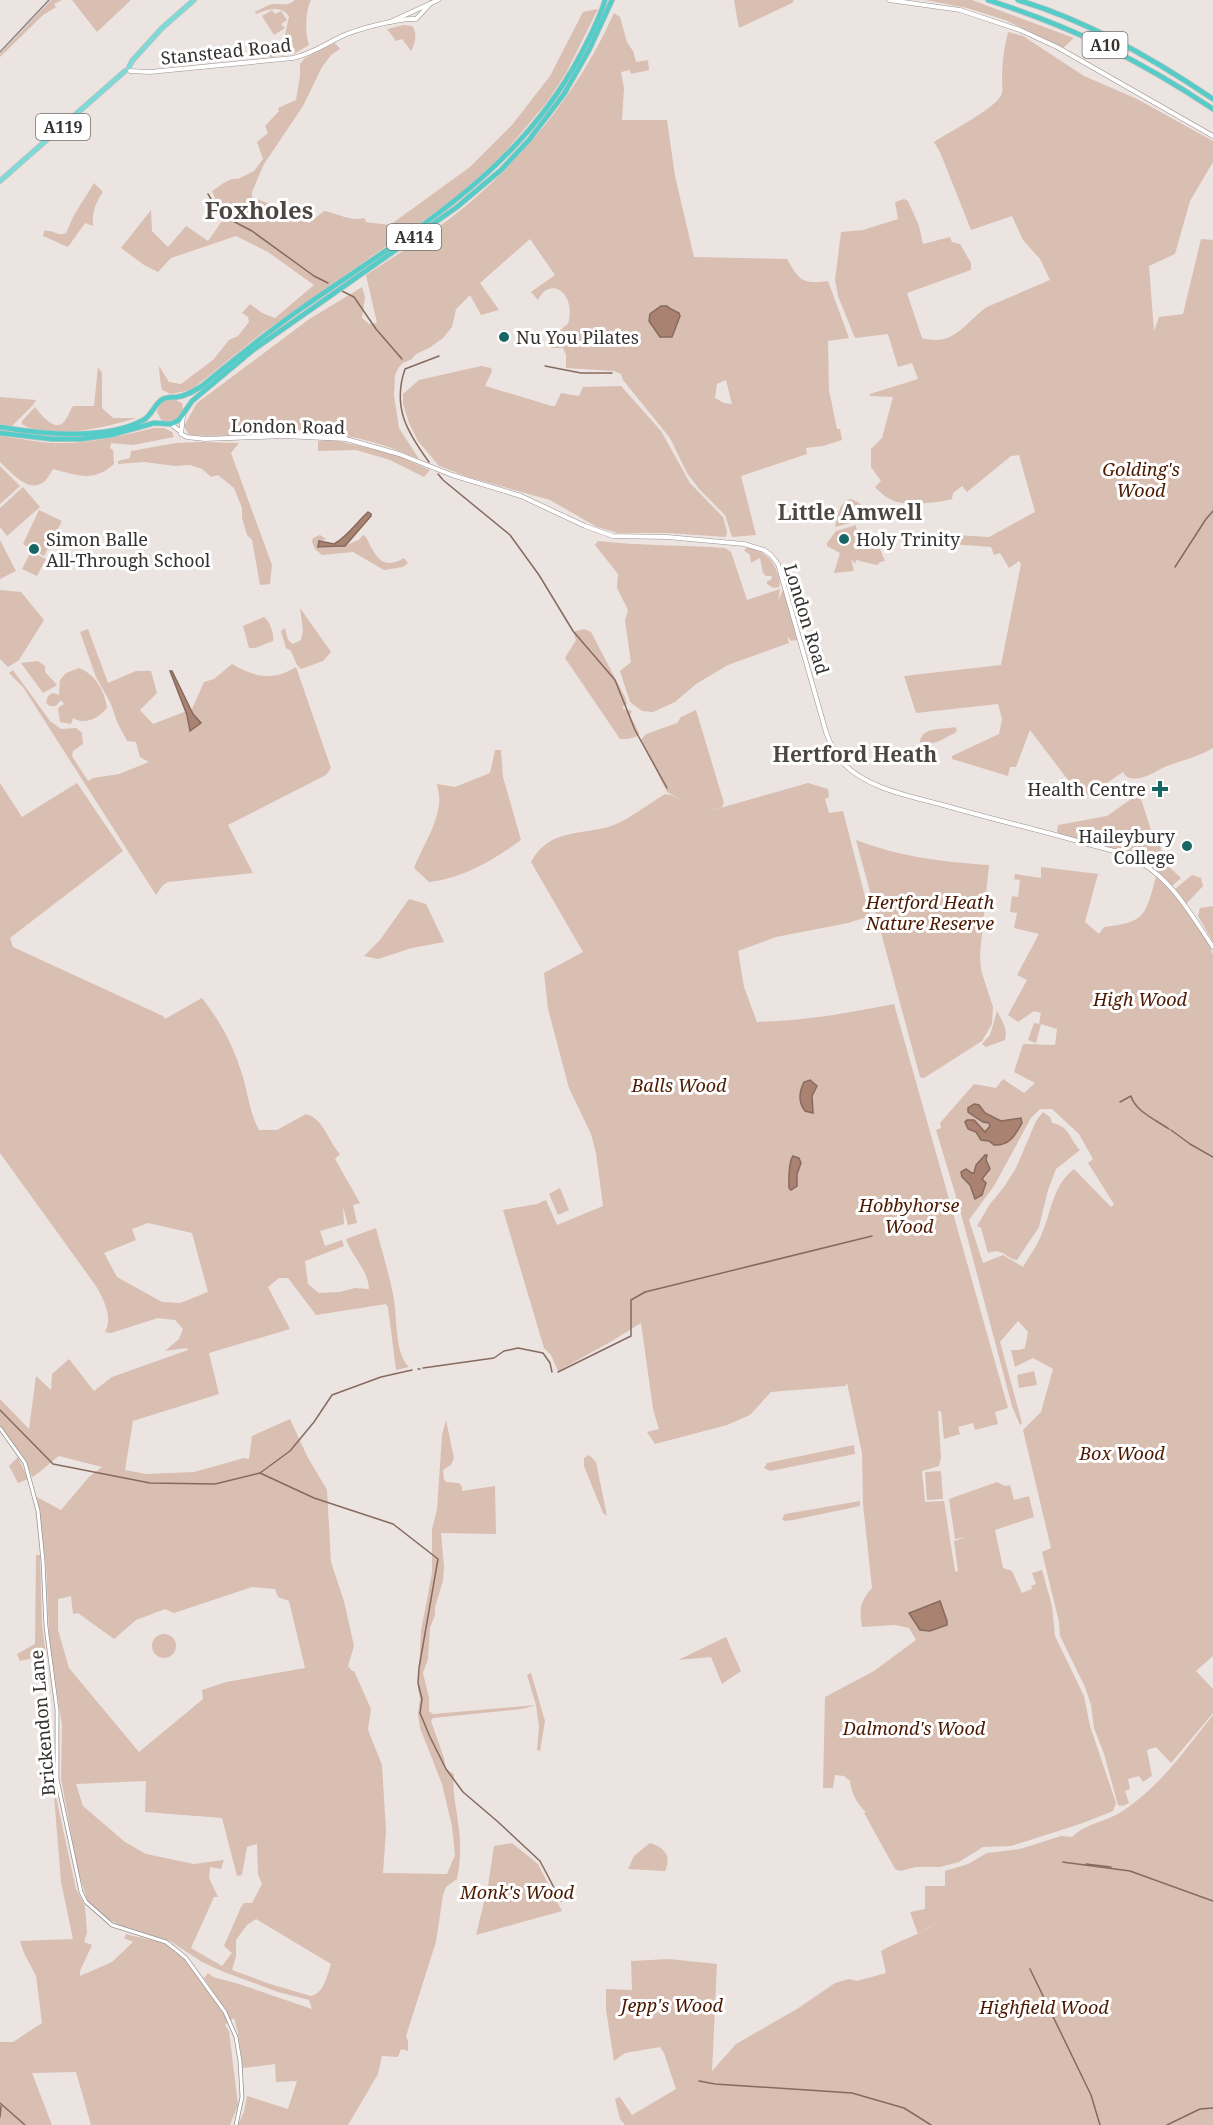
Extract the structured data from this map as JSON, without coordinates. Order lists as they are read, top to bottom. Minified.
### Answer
{"streets":{"highway":["A10","A414"],"main road":["Stanstead Road","A119","London Road"],"street":["Brickendon Lane"]},"crossings":[["Stanstead Road","A119"]],"districts":["Foxholes","Little Amwell","Hertford Heath"],"parks":["Golding's Wood","Hertford Heath Nature Reserve","High Wood","Balls Wood","Hobbyhorse Wood","Box Wood","Dalmond's Wood","Monk's Wood","Jepp's Wood","Highfield Wood"],"places":{"other":["Nu You Pilates","Holy Trinity","Simon Balle All-Through School","Haileybury College"],"health":["Health Centre"]}}
